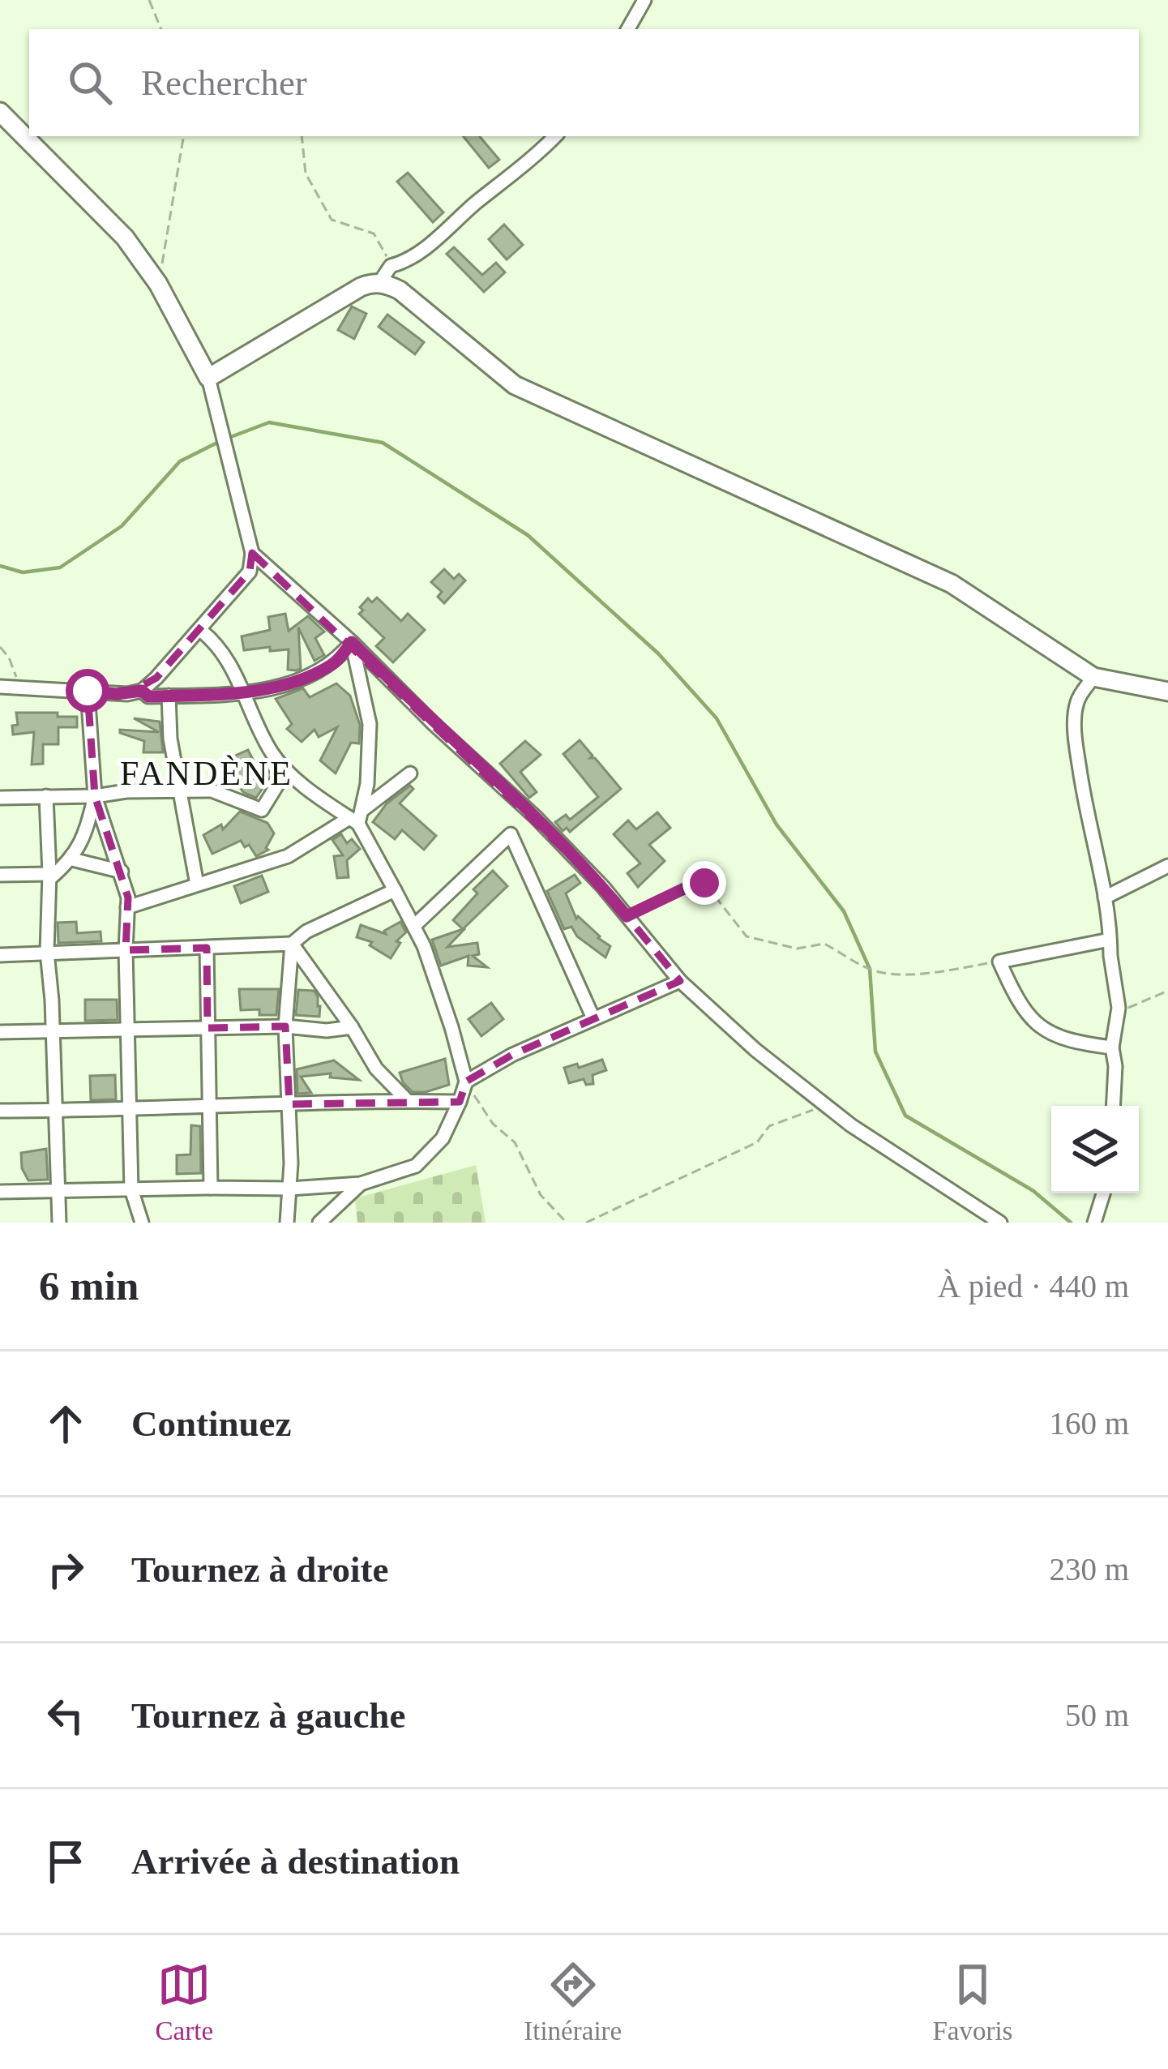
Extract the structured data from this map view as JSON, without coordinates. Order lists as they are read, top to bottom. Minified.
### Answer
{"districts":["FANDÈNE"],"page":{"search":"Rechercher","heading":["6 min","À pied · 440 m"],"list":[["Continuez","160 m"],["Tournez à droite","230 m"],["Tournez à gauche","50 m"],"Arrivée à destination"],"nav":["Carte","Itinéraire","Favoris"]}}
